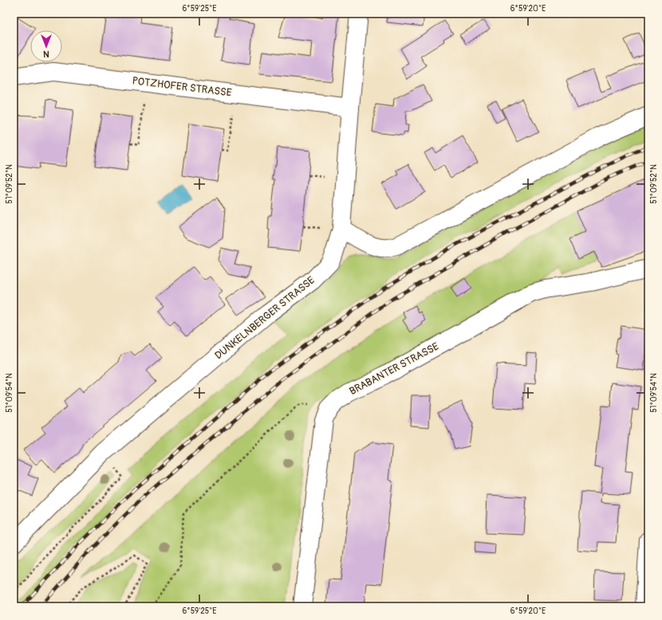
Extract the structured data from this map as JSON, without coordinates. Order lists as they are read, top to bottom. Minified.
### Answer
{"streets":{"street":["POTZHOFER STRASSE","DUNKELNBERGER STRASSE","BRABANTER STRASSE"]},"crossings":[["POTZHOFER STRASSE","DUNKELNBERGER STRASSE"]],"north":"bottom","coordinates":["6°59'25\"E","6°59'20\"E","51°09'52\"N","51°09'54\"N"]}
